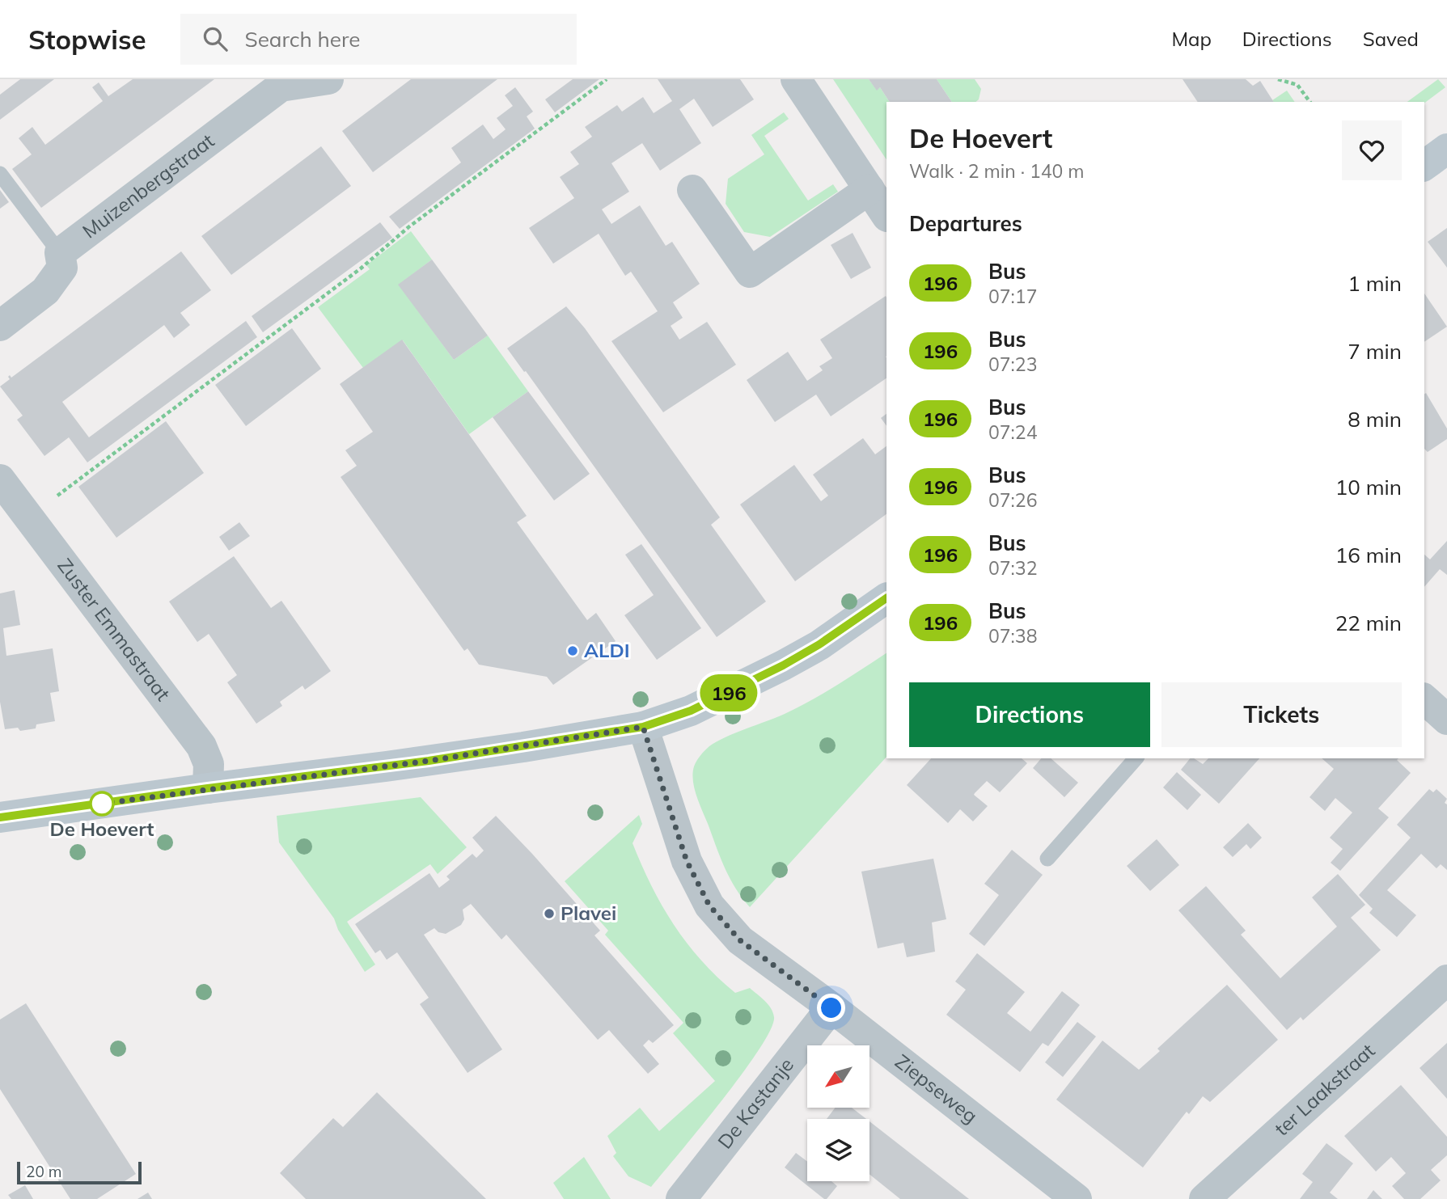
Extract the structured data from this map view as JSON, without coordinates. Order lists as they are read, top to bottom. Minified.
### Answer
{"streets":{"street":["Muizenbergstraat","Zuster Emmastraat","Ziepseweg","ter Laakstraat","De Kastanje"]},"crossings":[["Ziepseweg","De Kastanje"]],"places":["ALDI","De Hoevert","Plavei"],"lines":["bus line 196"],"scale_bar":"20 m","north":"bottom left","page":{"header":"Stopwise","search":"Search here","nav":["Map","Directions","Saved"],"on_map":"196","heading":[["De Hoevert","Walk · 2 min · 140 m"],"Departures"],"list":[{"mark":"196","name":"Bus","note":"07:17","value":"1 min"},{"mark":"196","name":"Bus","note":"07:23","value":"7 min"},{"mark":"196","name":"Bus","note":"07:24","value":"8 min"},{"mark":"196","name":"Bus","note":"07:26","value":"10 min"},{"mark":"196","name":"Bus","note":"07:32","value":"16 min"},{"mark":"196","name":"Bus","note":"07:38","value":"22 min"}],"buttons":["Directions","Tickets"],"scale":"20 m"}}
